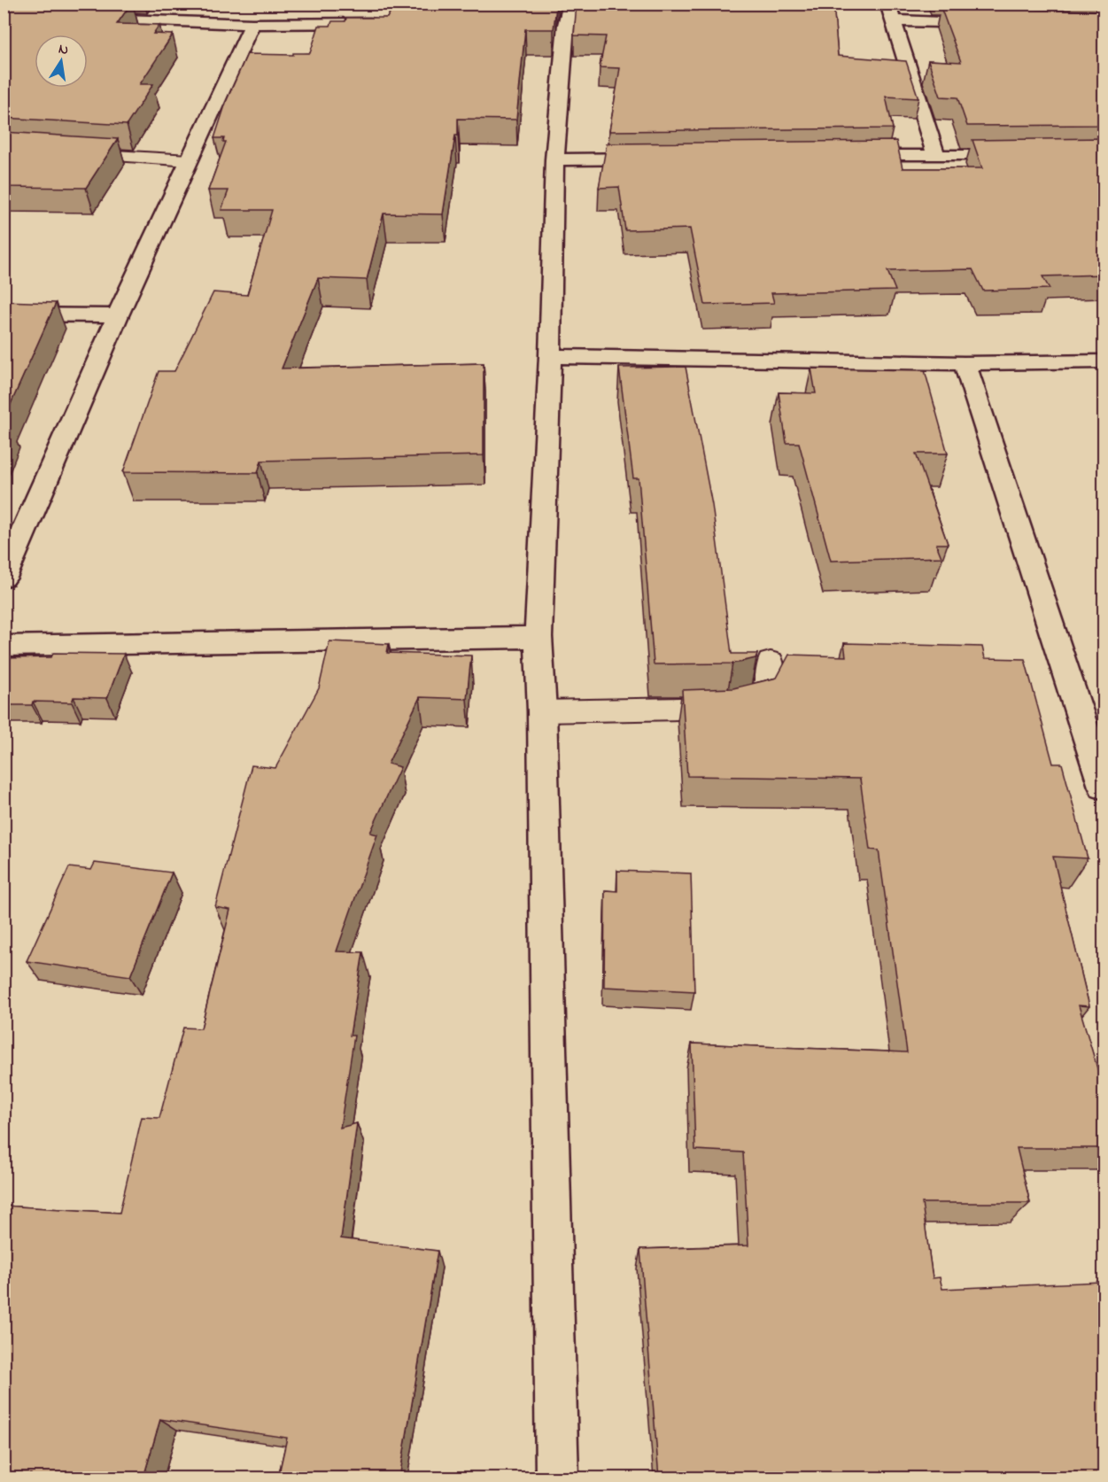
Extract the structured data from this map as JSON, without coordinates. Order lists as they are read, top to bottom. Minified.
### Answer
{"north":"top"}
